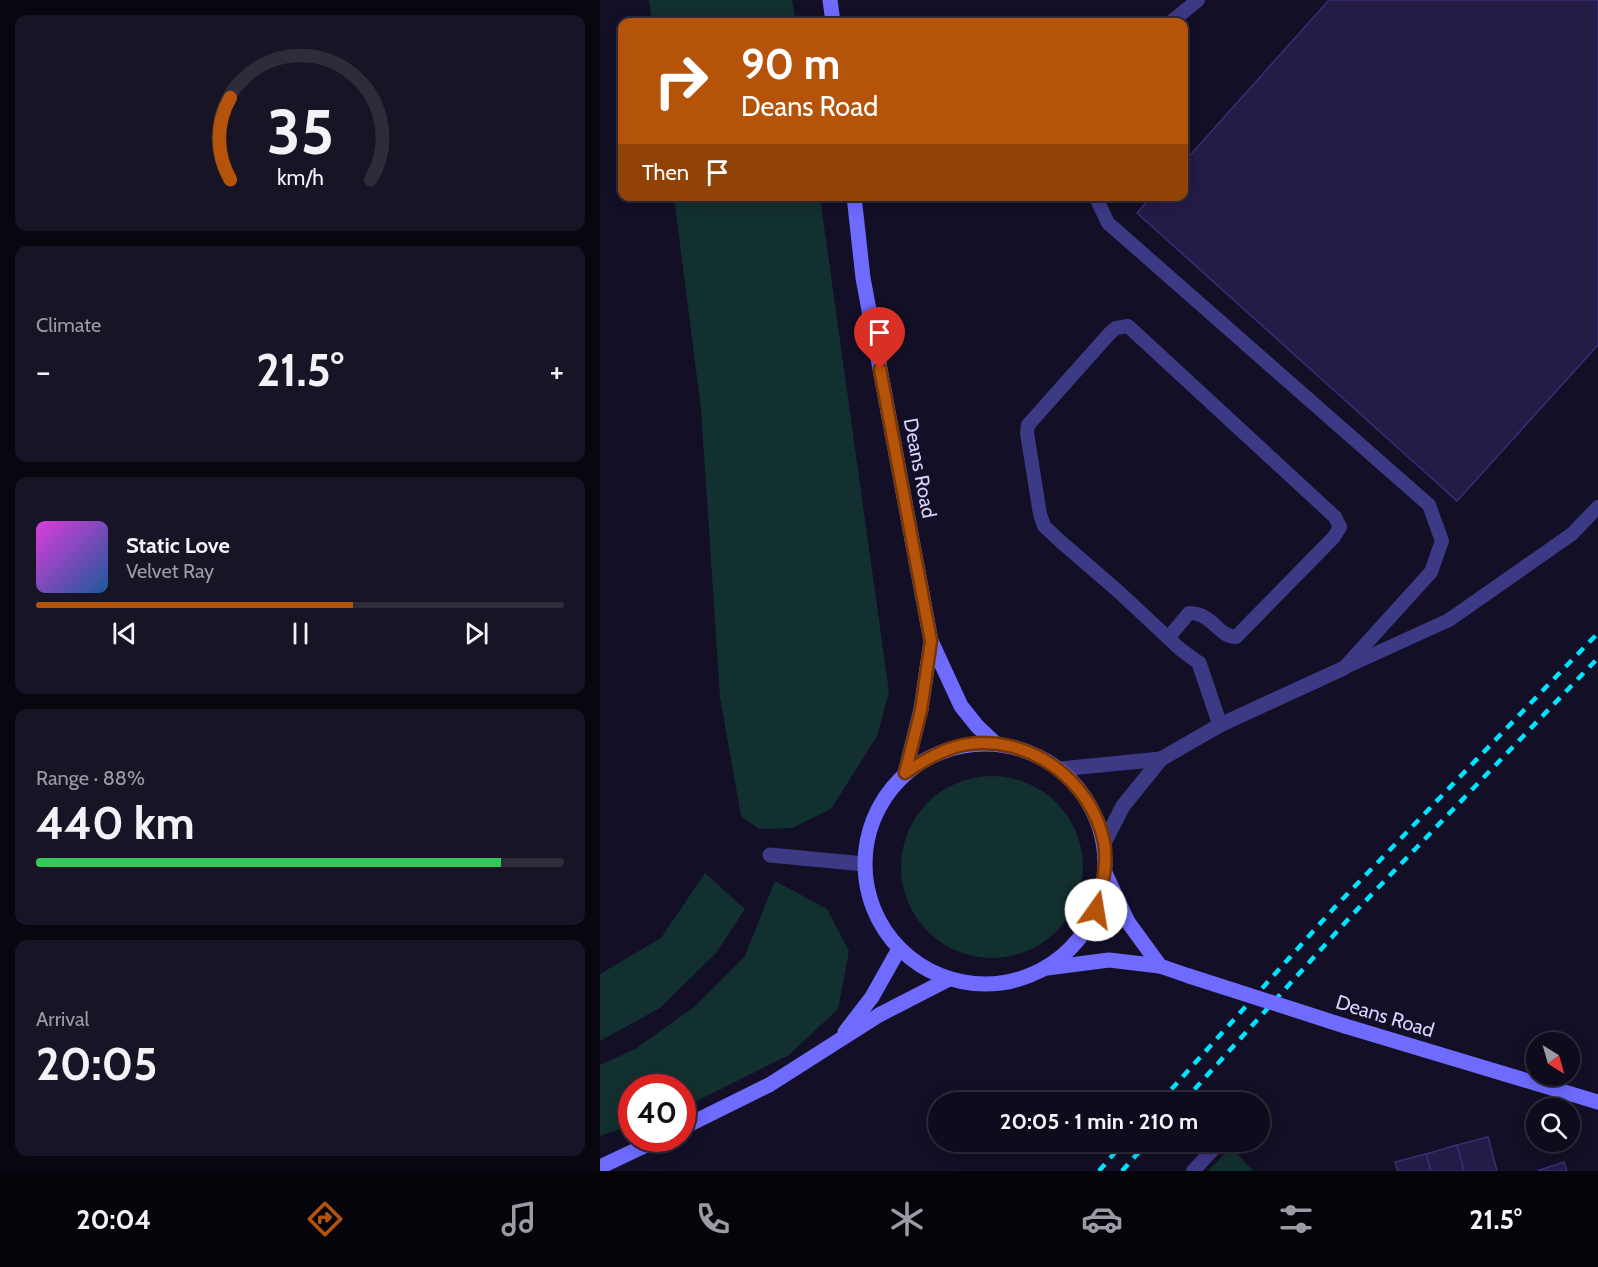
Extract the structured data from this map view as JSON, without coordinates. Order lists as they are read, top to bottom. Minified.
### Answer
{"streets":{"street":["Deans Road"]},"north":"bottom right","page":{"turn":["90 m","Deans Road"],"then":"Then","tile":["Climate",["Range · 88%","440 km"],["Arrival","20:05"]],"heat":["−","21.5°","+"],"song":["Static Love","Velvet Ray"],"limit":"40","trip":"20:05 · 1 min · 210 m","tabs":["20:04","21.5°"],"gauge":["35","km/h"]}}
